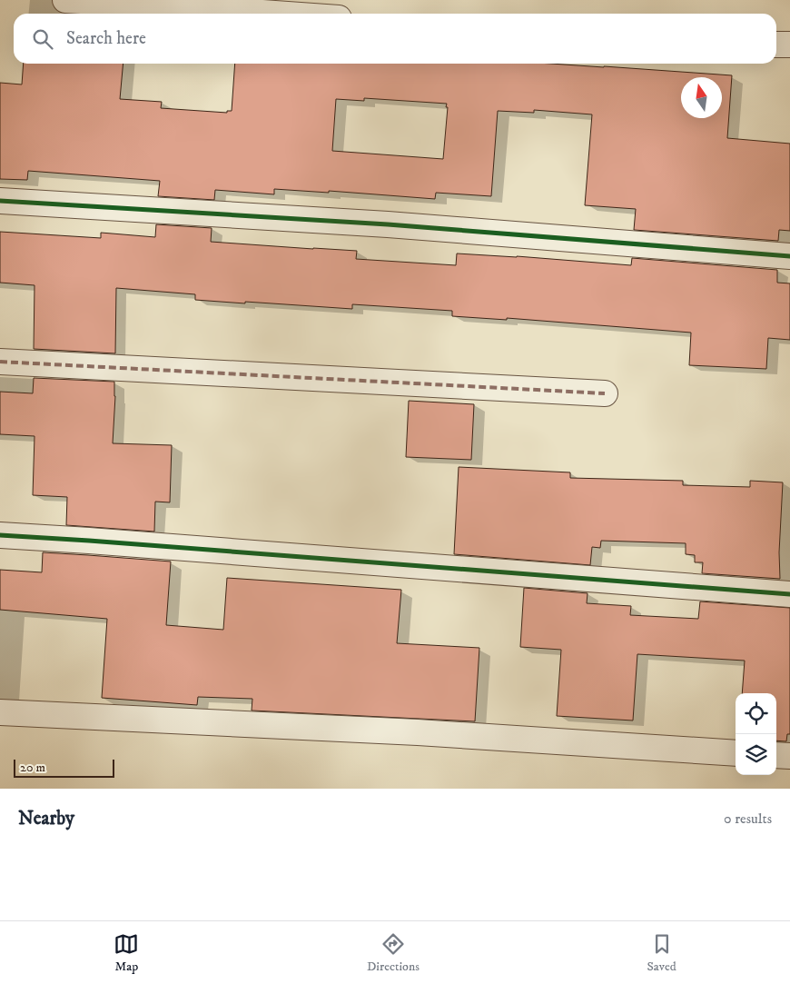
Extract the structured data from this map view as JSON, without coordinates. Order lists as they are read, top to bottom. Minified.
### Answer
{"scale_bar":"20 m","north":"top","page":{"search":"Search here","scale":"20 m","heading":["Nearby","0 results"],"nav":["Map","Directions","Saved"]}}
